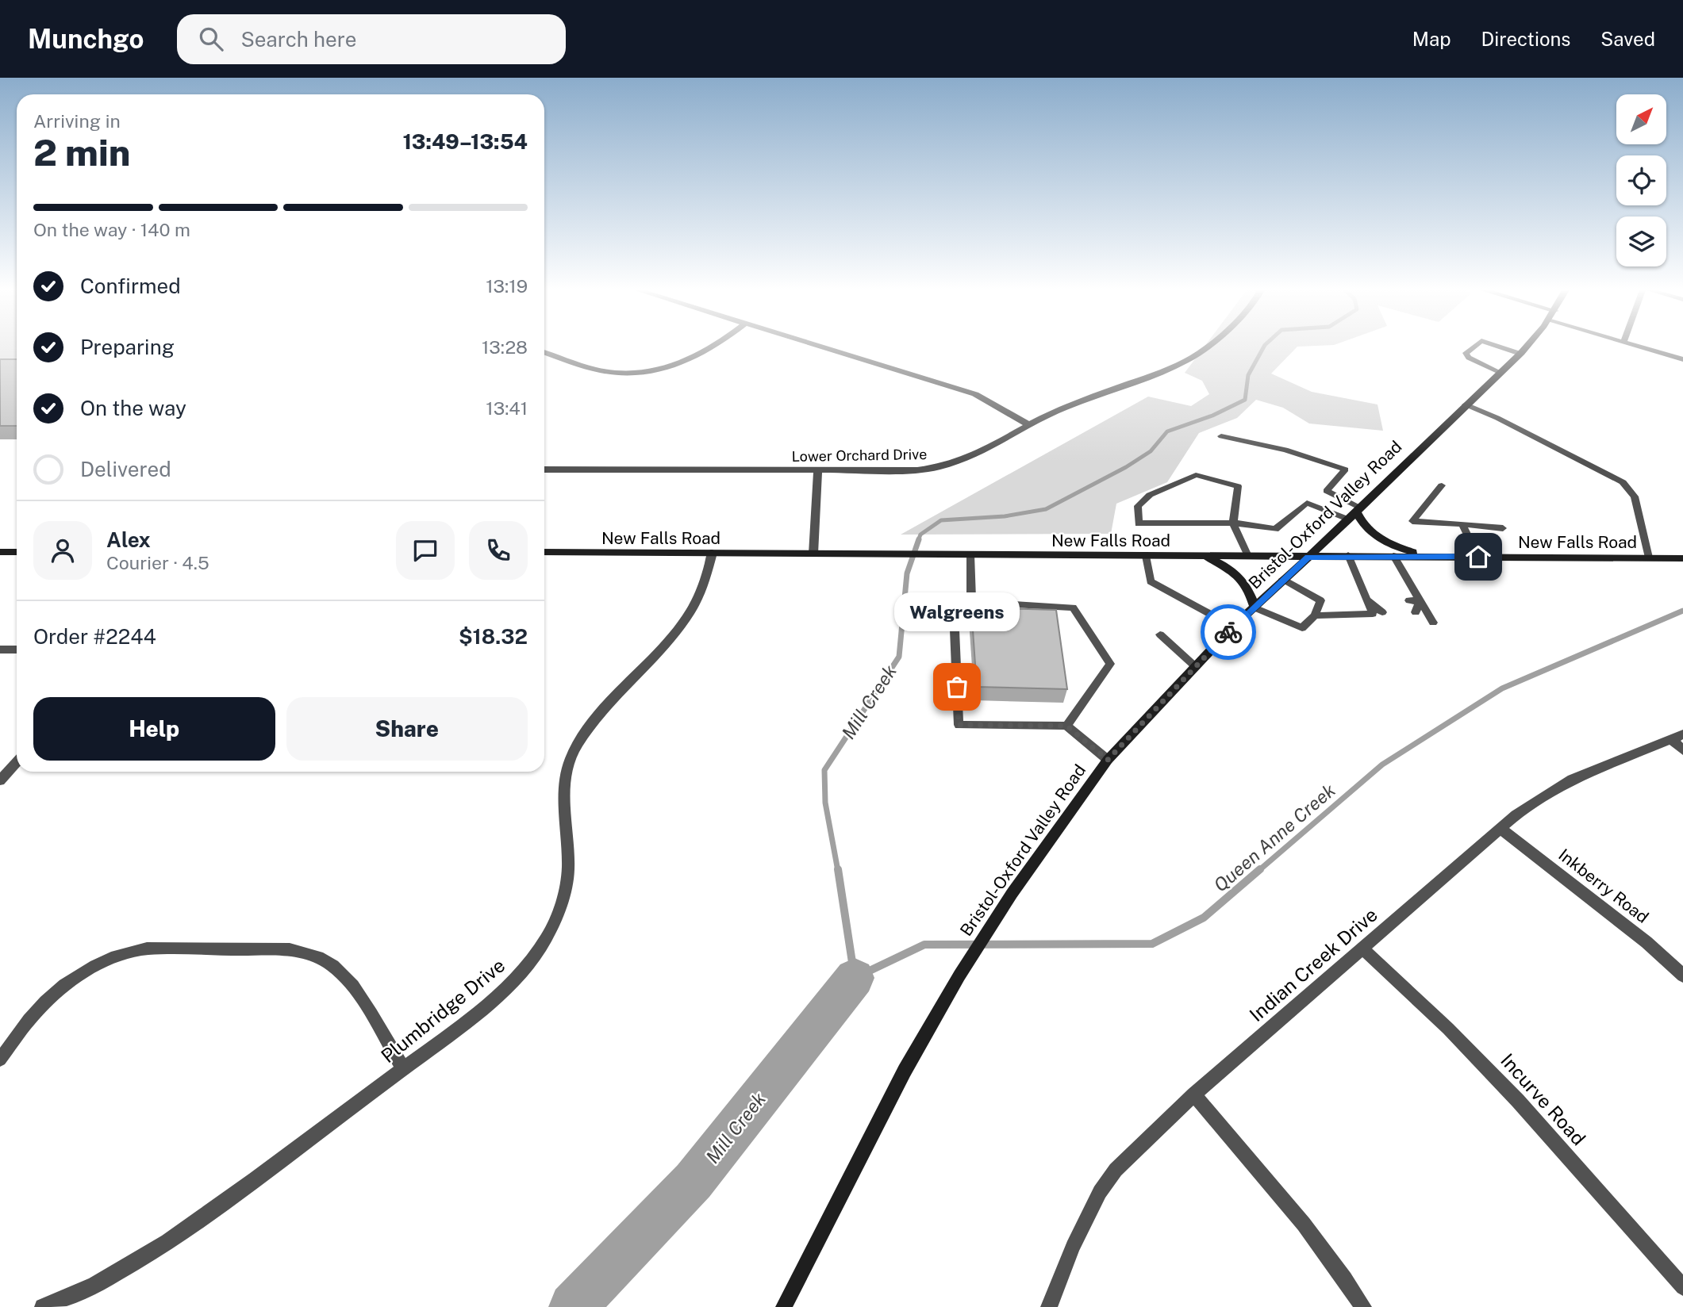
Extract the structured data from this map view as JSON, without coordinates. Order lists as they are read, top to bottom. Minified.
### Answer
{"streets":{"main road":["Bristol-Oxford Valley Road","New Falls Road"],"street":["Lower Orchard Drive","Inkberry Road","Indian Creek Drive","Plumbridge Drive","Incurve Road"]},"crossings":[["Bristol-Oxford Valley Road","New Falls Road"],["New Falls Road","Plumbridge Drive"],["Inkberry Road","Indian Creek Drive"],["Indian Creek Drive","Incurve Road"]],"water":["Mill Creek","Queen Anne Creek"],"places":["Walgreens"],"north":"top right","page":{"header":"Munchgo","search":"Search here","nav":["Map","Directions","Saved"],"heading":["2 min","Arriving in","13:49–13:54"],"panel":["Alex","Courier · 4.5","Order #2244","$18.32"],"bar":"On the way · 140 m","list":[["Confirmed","13:19"],["Preparing","13:28"],["On the way","13:41"],"Delivered"],"bubble":"Walgreens","buttons":["Help","Share"]}}
